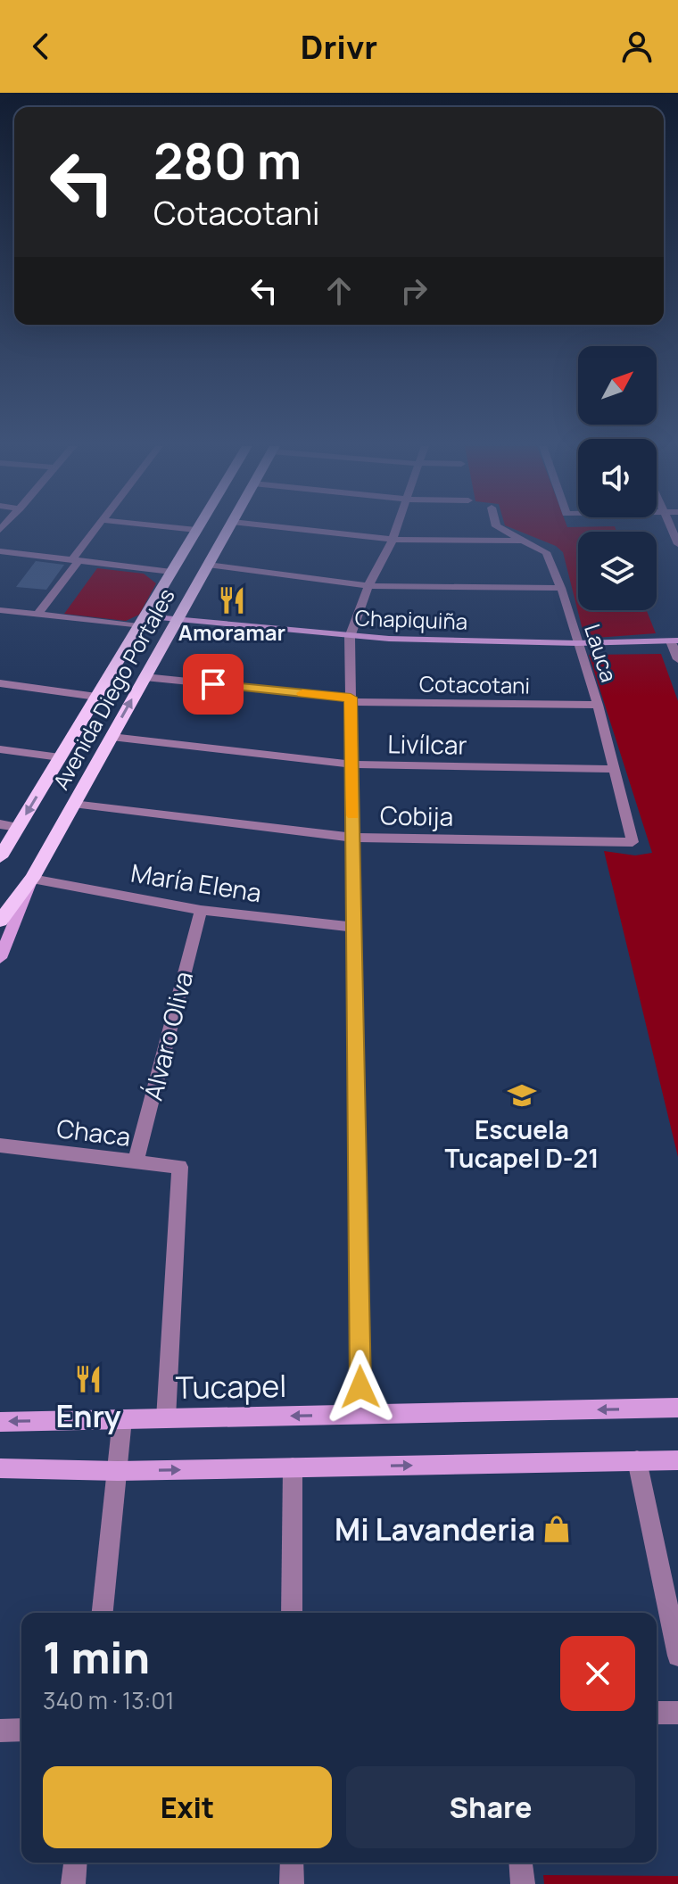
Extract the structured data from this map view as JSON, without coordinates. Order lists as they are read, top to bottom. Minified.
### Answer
{"streets":{"main road":["Chapiquiña","Avenida Diego Portales","Tucapel"],"street":["Lauca","Cotacotani","Livílcar","Cobija","María Elena","Álvaro Oliva","Chaca"]},"crossings":[["Chapiquiña","Lauca"],["Chapiquiña","Avenida Diego Portales"],["Lauca","Cotacotani"],["Lauca","Livílcar"],["Lauca","Cobija"],["Cotacotani","Avenida Diego Portales"],["Avenida Diego Portales","Livílcar"],["Avenida Diego Portales","Cobija"],["Avenida Diego Portales","María Elena"],["María Elena","Álvaro Oliva"],["Álvaro Oliva","Chaca"],["Chaca","Tucapel"]],"places":{"restaurant":["Amoramar","Enry"],"school or university":["Escuela Tucapel D-21"],"shop":["Mi Lavanderia"]},"north":"top right","page":{"header":"Drivr","turn":["280 m","Cotacotani"],"heading":["1 min","340 m · 13:01"],"buttons":["Exit","Share"]}}
